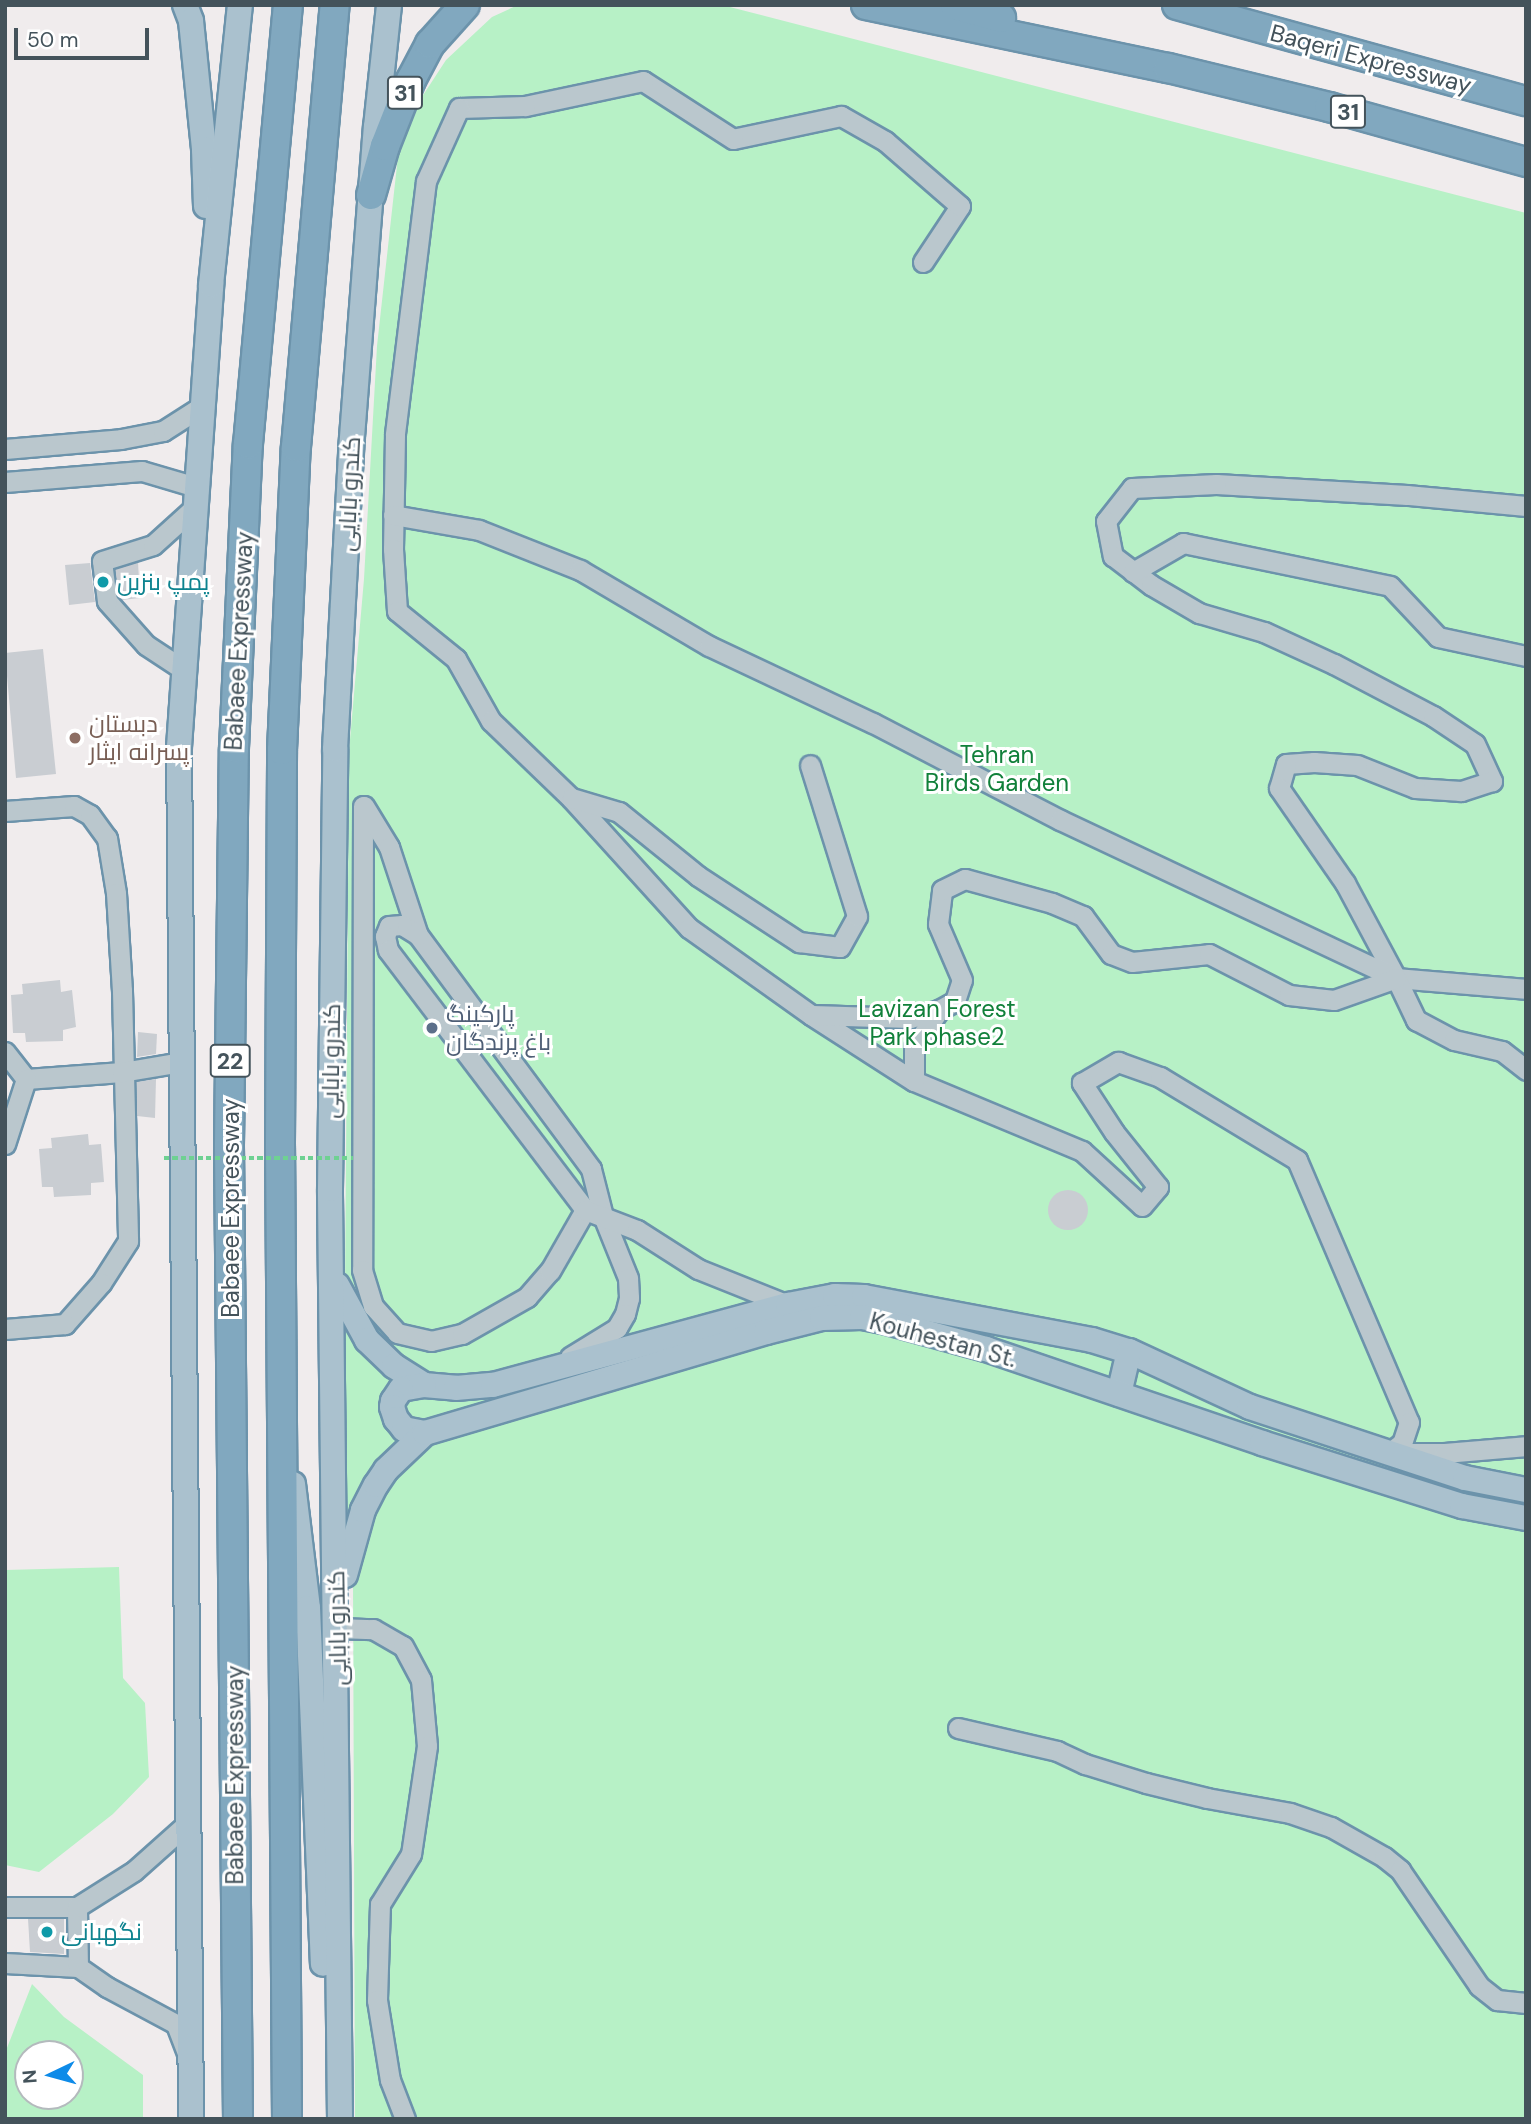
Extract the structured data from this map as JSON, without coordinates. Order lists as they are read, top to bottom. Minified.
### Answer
{"streets":{"highway":["Baqeri Expressway","31","Babaee Expressway","22"],"main road":["کندرو بابایی","Kouhestan St."]},"crossings":[["31","کندرو بابایی"],["کندرو بابایی","Kouhestan St."]],"parks":["Tehran Birds Garden","Lavizan Forest Park phase2"],"places":["پمپ بنزین","دبستان پسرانه ایثار","پارکینگ باغ پرندگان","نگهبانی"],"scale_bar":"50 m","north":"left"}
